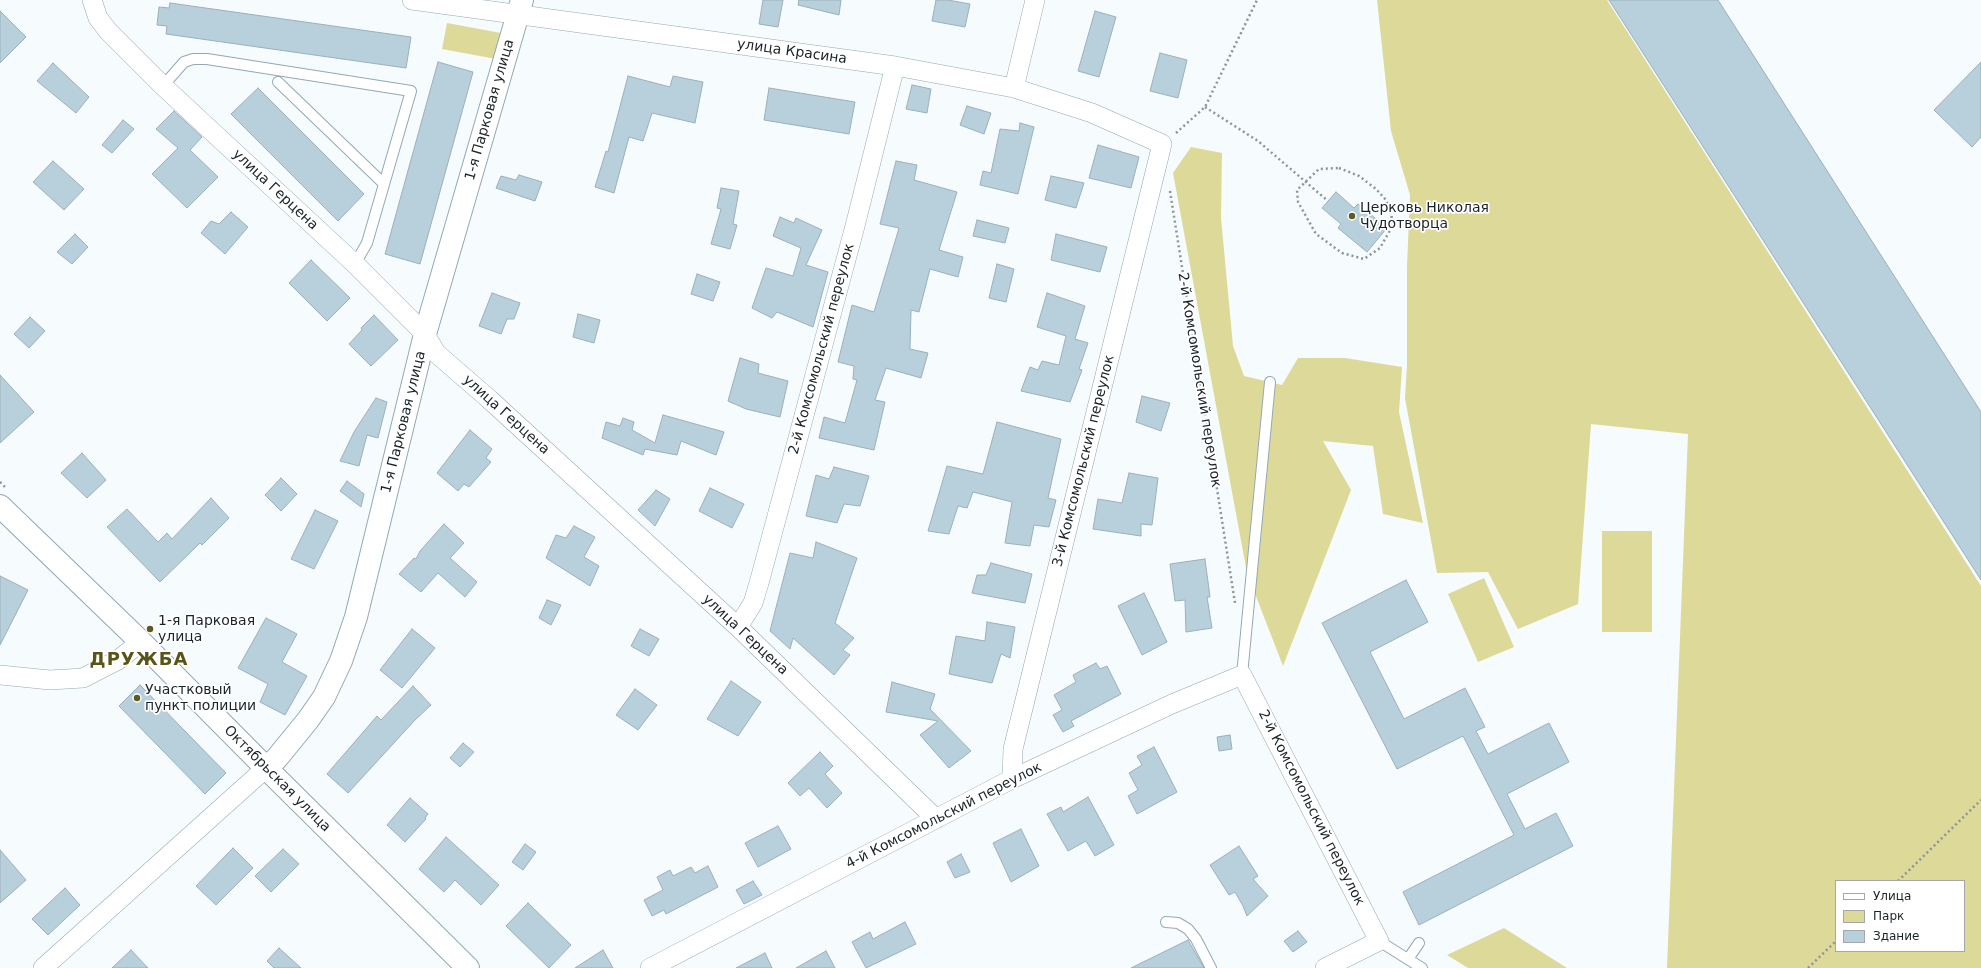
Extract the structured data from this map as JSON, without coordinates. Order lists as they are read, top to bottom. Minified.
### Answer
{"streets":{"street":["улица Красина","1-я Парковая улица","улица Герцена","2-й Комсомольский переулок","3-й Комсомольский переулок","Октябрьская улица","4-й Комсомольский переулок"]},"crossings":[["улица Красина","1-я Парковая улица"],["улица Красина","2-й Комсомольский переулок"],["улица Красина","3-й Комсомольский переулок"],["1-я Парковая улица","улица Герцена"],["1-я Парковая улица","Октябрьская улица"],["улица Герцена","2-й Комсомольский переулок"],["улица Герцена","4-й Комсомольский переулок"],["2-й Комсомольский переулок","4-й Комсомольский переулок"],["3-й Комсомольский переулок","4-й Комсомольский переулок"]],"districts":["ДРУЖБА"],"places":["Церковь Николая Чудотворца","1-я Парковая улица","Участковый пункт полиции"],"legend":["Улица","Парк","Здание"]}
